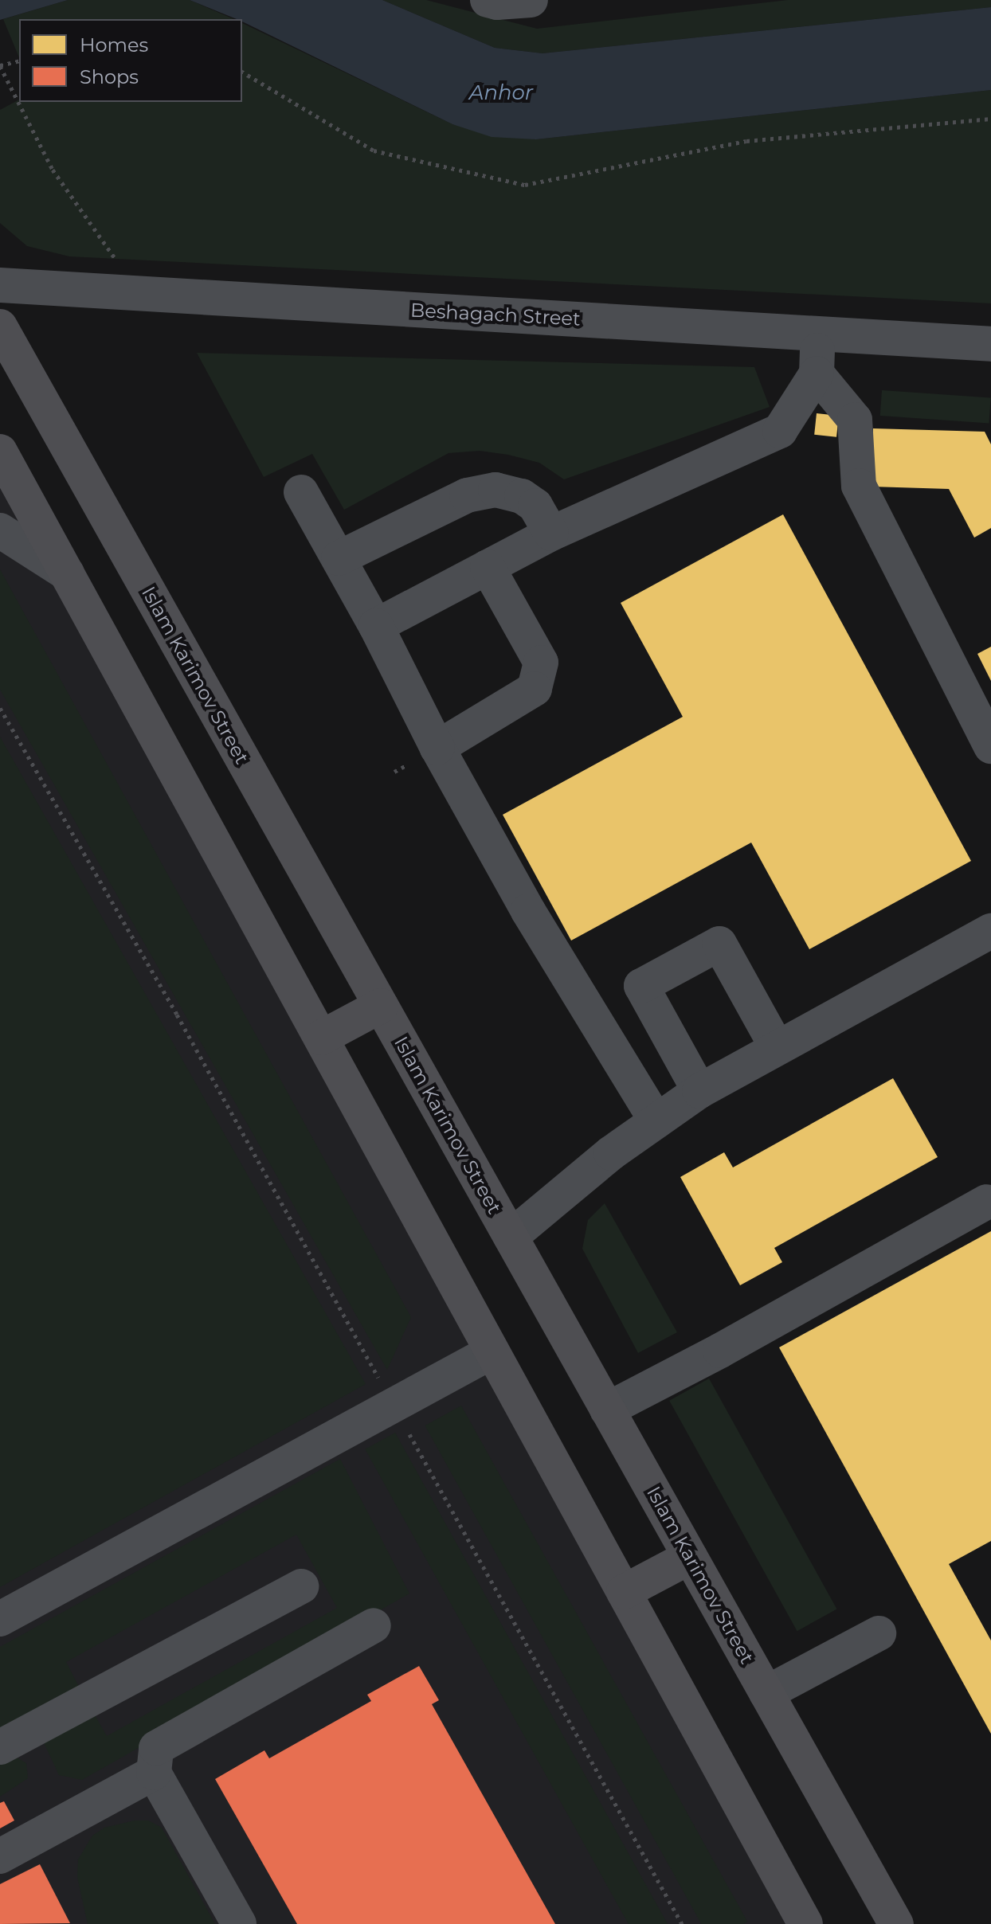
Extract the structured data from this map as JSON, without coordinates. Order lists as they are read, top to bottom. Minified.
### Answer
{"streets":{"main road":["Islam Karimov Street"],"street":["Beshagach Street"]},"water":["Anhor"],"legend":["Homes","Shops"]}
